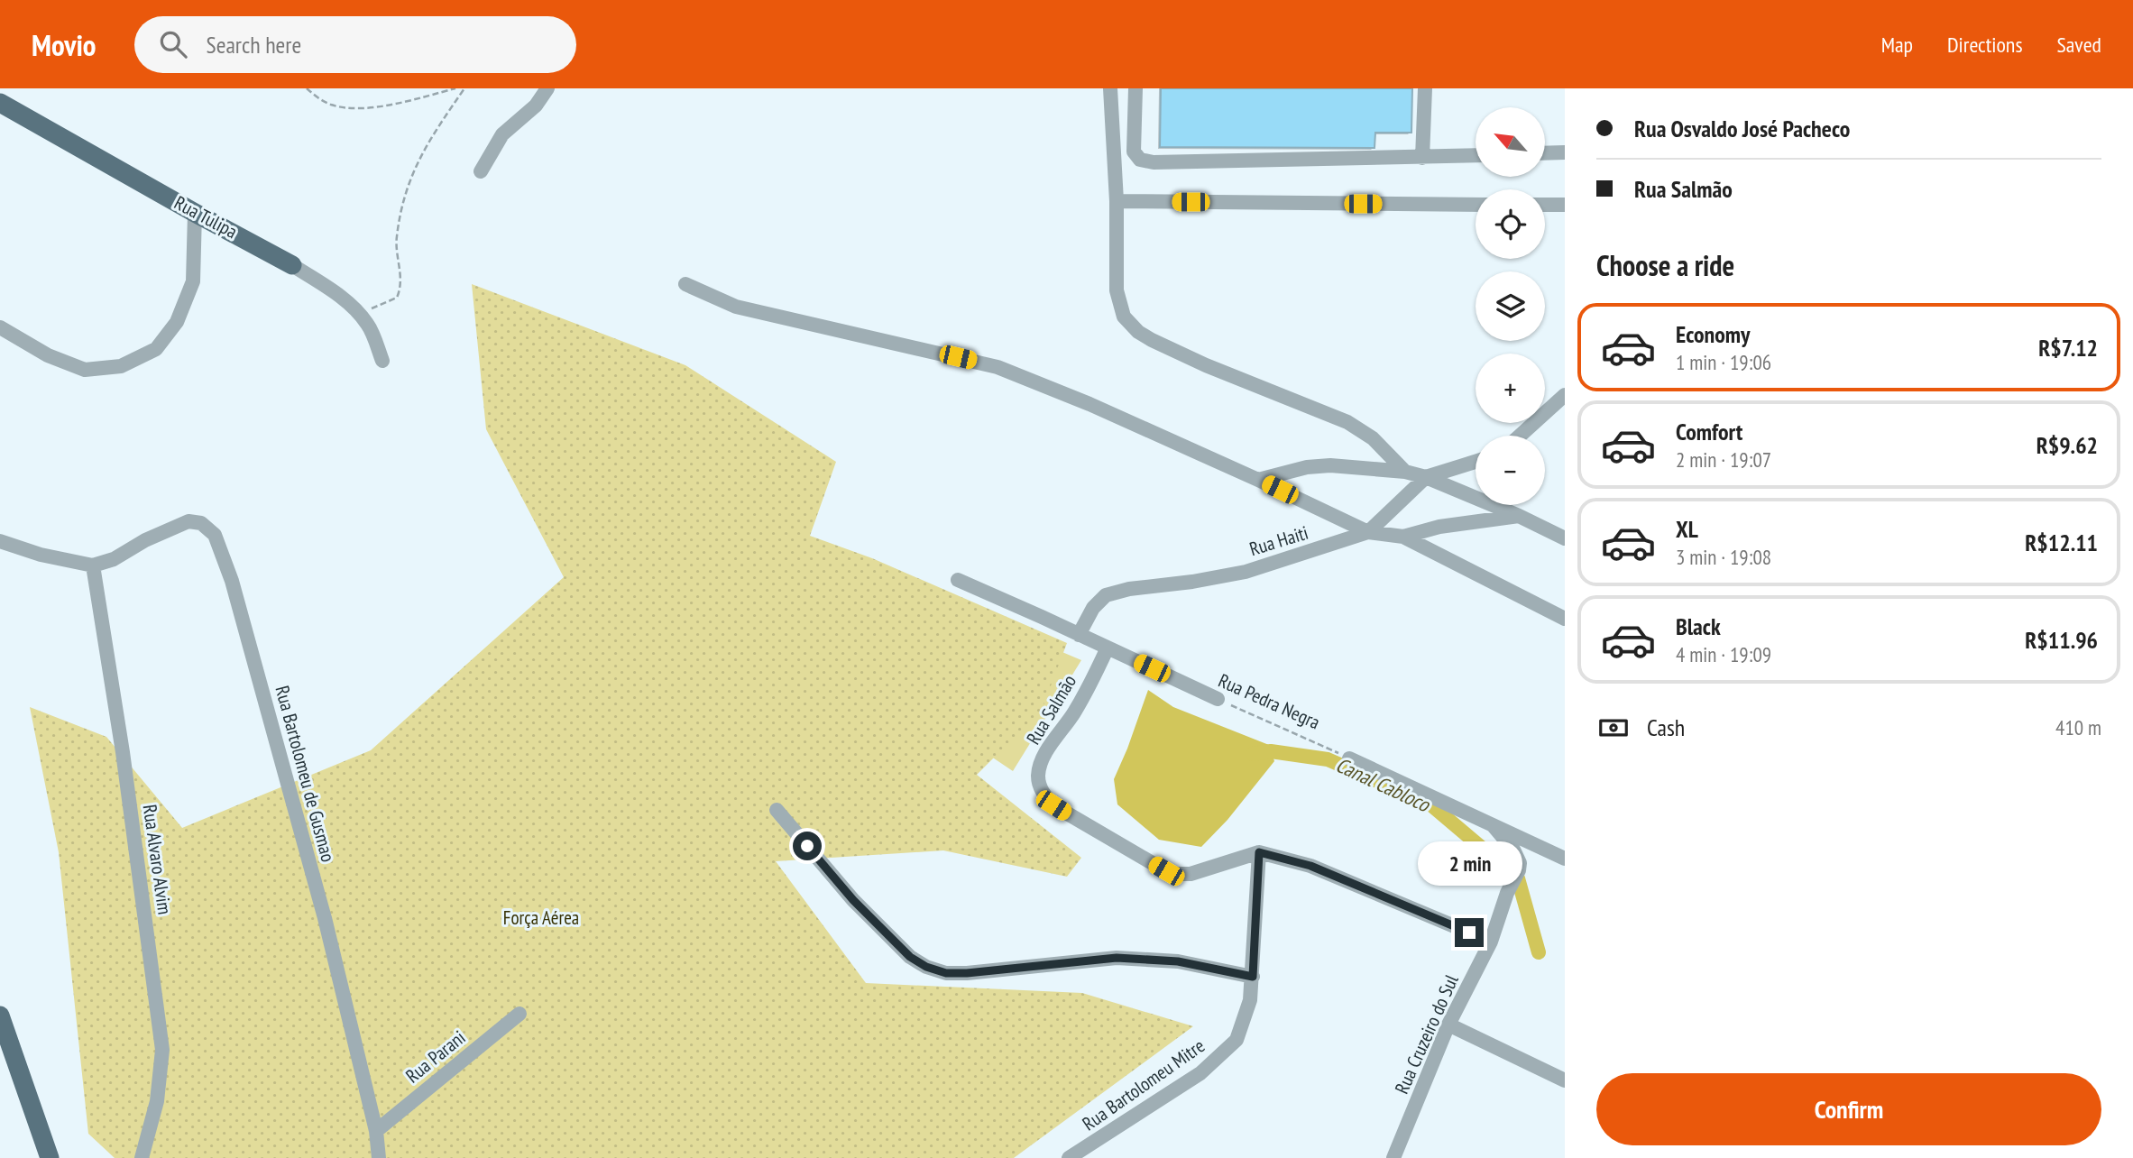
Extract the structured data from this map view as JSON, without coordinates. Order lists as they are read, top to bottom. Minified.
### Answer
{"streets":{"main road":["Rua Tulipa"],"street":["Rua Haiti","Rua Pedra Negra","Rua Salmão","Rua Bartolomeu de Gusmao","Rua Alvaro Alvim","Rua Cruzeiro do Sul","Rua Parani","Rua Bartolomeu Mitre"]},"crossings":[["Rua Haiti","Rua Pedra Negra"],["Rua Pedra Negra","Rua Salmão"],["Rua Salmão","Rua Bartolomeu Mitre"],["Rua Bartolomeu de Gusmao","Rua Alvaro Alvim"],["Rua Bartolomeu de Gusmao","Rua Parani"]],"water":["Canal Cabloco"],"parks":["Força Aérea"],"north":"top left","page":{"header":"Movio","search":"Search here","nav":["Map","Directions","Saved"],"banner":["Rua Osvaldo José Pacheco","Rua Salmão"],"map_buttons":["+","−"],"heading":"Choose a ride","list":[{"name":"Economy","note":"1 min · 19:06","value":"R$7.12"},{"name":"Comfort","note":"2 min · 19:07","value":"R$9.62"},{"name":"XL","note":"3 min · 19:08","value":"R$12.11"},{"name":"Black","note":"4 min · 19:09","value":"R$11.96"}],"pay":["Cash","410 m"],"bubble":"2 min","buttons":"Confirm"}}
